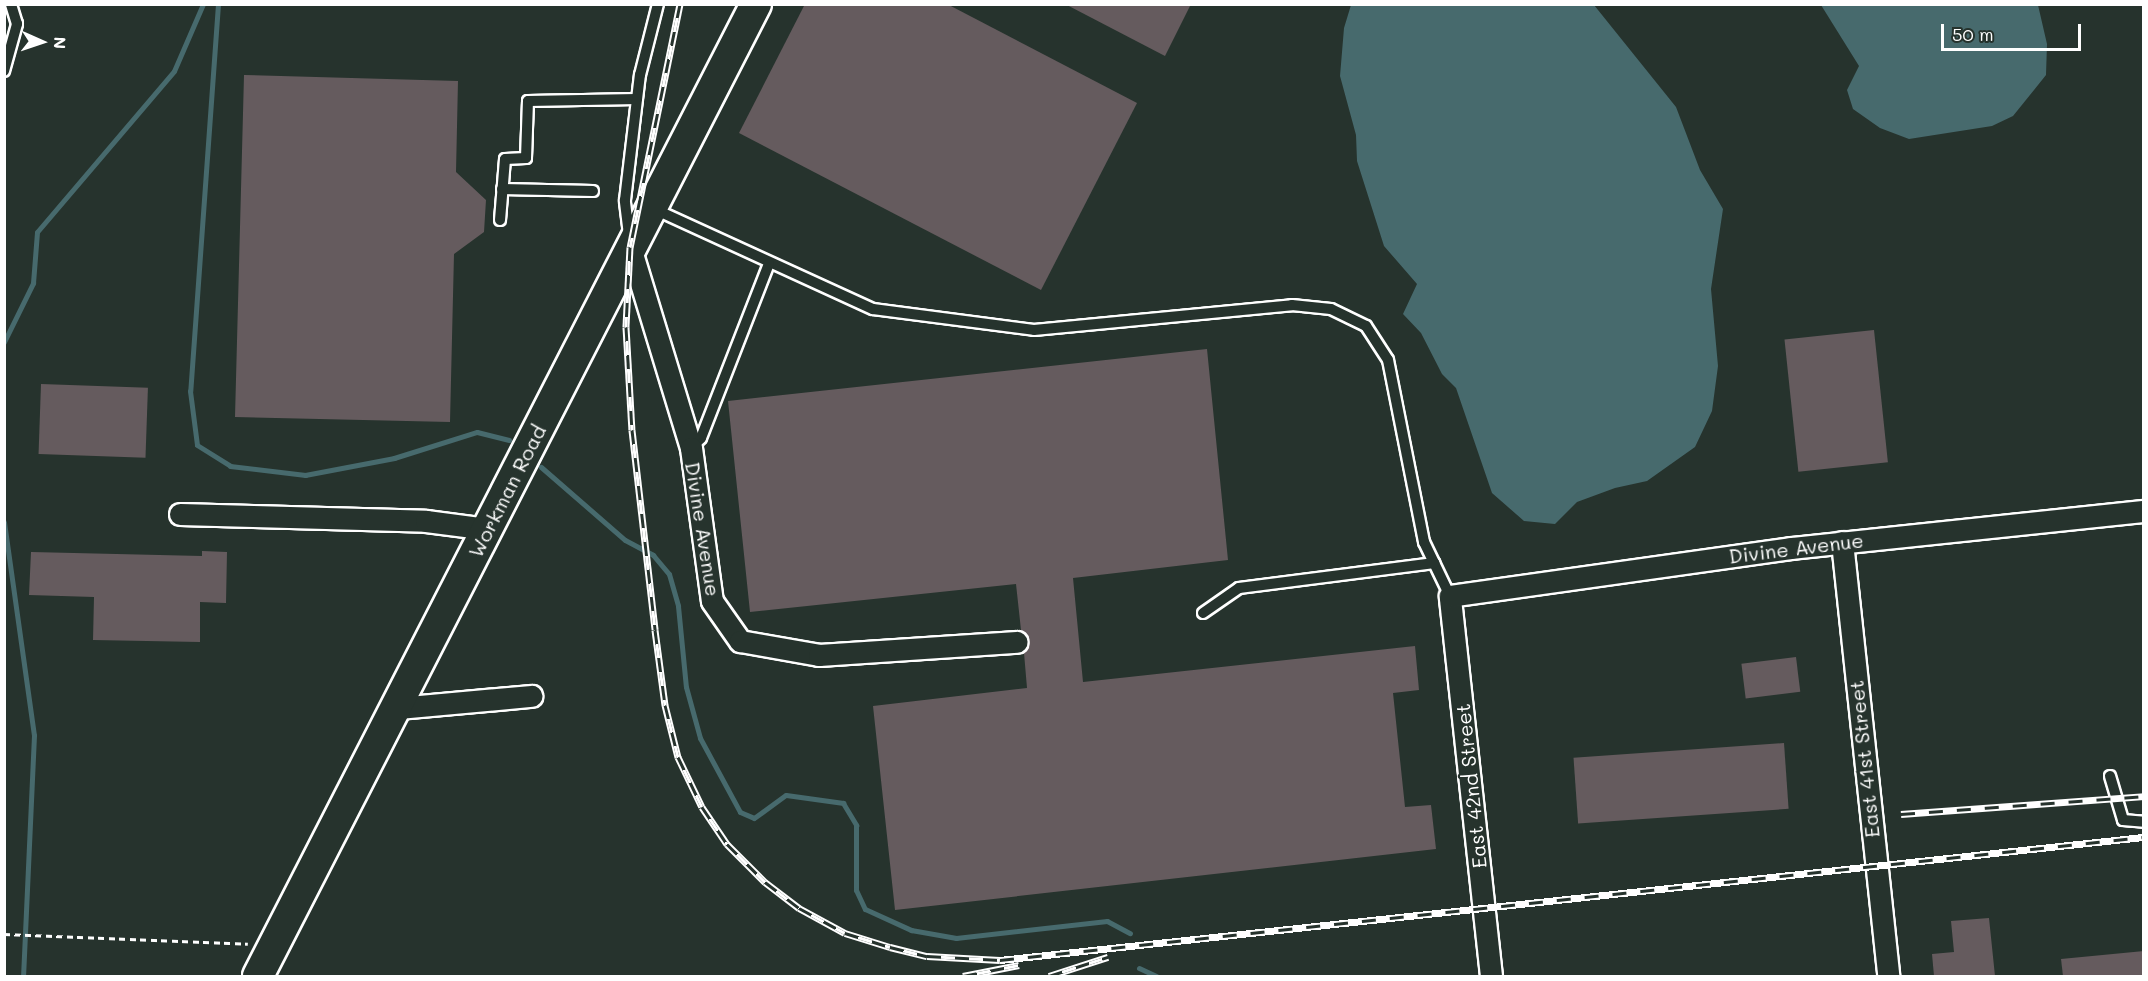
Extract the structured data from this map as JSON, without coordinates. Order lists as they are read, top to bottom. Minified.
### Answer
{"streets":{"street":["Workman Road","Divine Avenue","East 41st Street","East 42nd Street"]},"crossings":[["Workman Road","Divine Avenue"],["Divine Avenue","East 41st Street"],["Divine Avenue","East 42nd Street"]],"scale_bar":"50 m","north":"right"}
